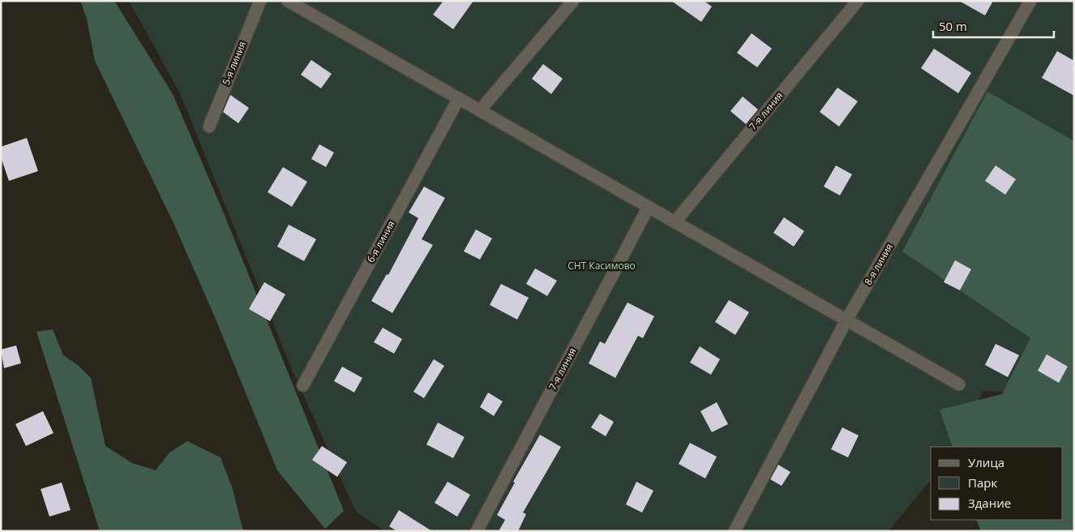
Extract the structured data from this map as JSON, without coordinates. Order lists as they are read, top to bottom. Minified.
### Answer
{"streets":{"street":["5-я линия","7-я линия","6-я линия","8-я линия"]},"parks":["СНТ Касимово"],"legend":["Улица","Парк","Здание"],"scale_bar":"50 m"}
